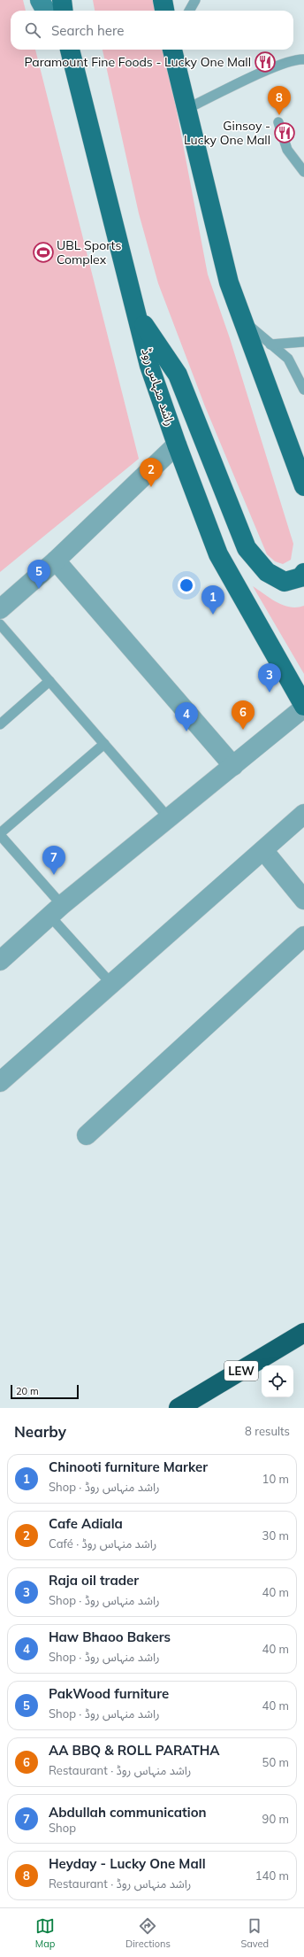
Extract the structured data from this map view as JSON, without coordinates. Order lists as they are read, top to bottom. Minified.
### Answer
{"streets":{"highway":["LEW"],"main road":["راشد منہاس روڈ"]},"places":{"restaurant":["Paramount Fine Foods - Lucky One Mall","Ginsoy - Lucky One Mall"],"sports":["UBL Sports Complex"]},"scale_bar":"20 m","page":{"search":"Search here","pins":["8","2","5","1","3","6","4","7"],"scale":"20 m","heading":["Nearby","8 results"],"list":[{"mark":"1","name":"Chinooti furniture Marker","note":"Shop · راشد منہاس روڈ","value":"10 m"},{"mark":"2","name":"Cafe Adiala","note":"Café · راشد منہاس روڈ","value":"30 m"},{"mark":"3","name":"Raja oil trader","note":"Shop · راشد منہاس روڈ","value":"40 m"},{"mark":"4","name":"Haw Bhaoo Bakers","note":"Shop · راشد منہاس روڈ","value":"40 m"},{"mark":"5","name":"PakWood furniture","note":"Shop · راشد منہاس روڈ","value":"40 m"},{"mark":"6","name":"AA BBQ & ROLL PARATHA","note":"Restaurant · راشد منہاس روڈ","value":"50 m"},{"mark":"7","name":"Abdullah communication","note":"Shop","value":"90 m"},{"mark":"8","name":"Heyday - Lucky One Mall","note":"Restaurant · راشد منہاس روڈ","value":"140 m"}],"nav":["Map","Directions","Saved"]}}
